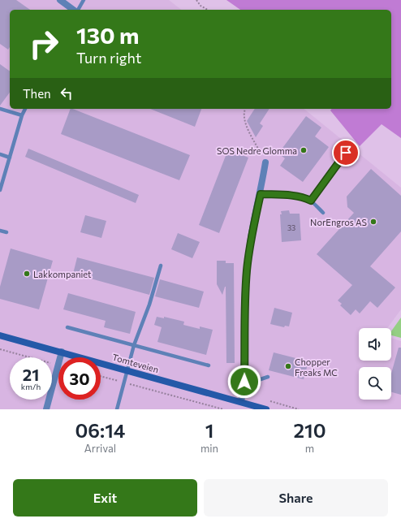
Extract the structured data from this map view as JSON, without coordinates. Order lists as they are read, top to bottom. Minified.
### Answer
{"streets":{"street":["Tomteveien"]},"places":["SOS Nedre Glomma","NorEngros AS","Lakkompaniet","Chopper Freaks MC"],"house_numbers":["33"],"page":{"turn":["130 m","Turn right"],"then":"Then","speed":"21 km/h","limit":"30","eta":["06:14","Arrival","1","min","210","m"],"buttons":["Exit","Share"]}}
